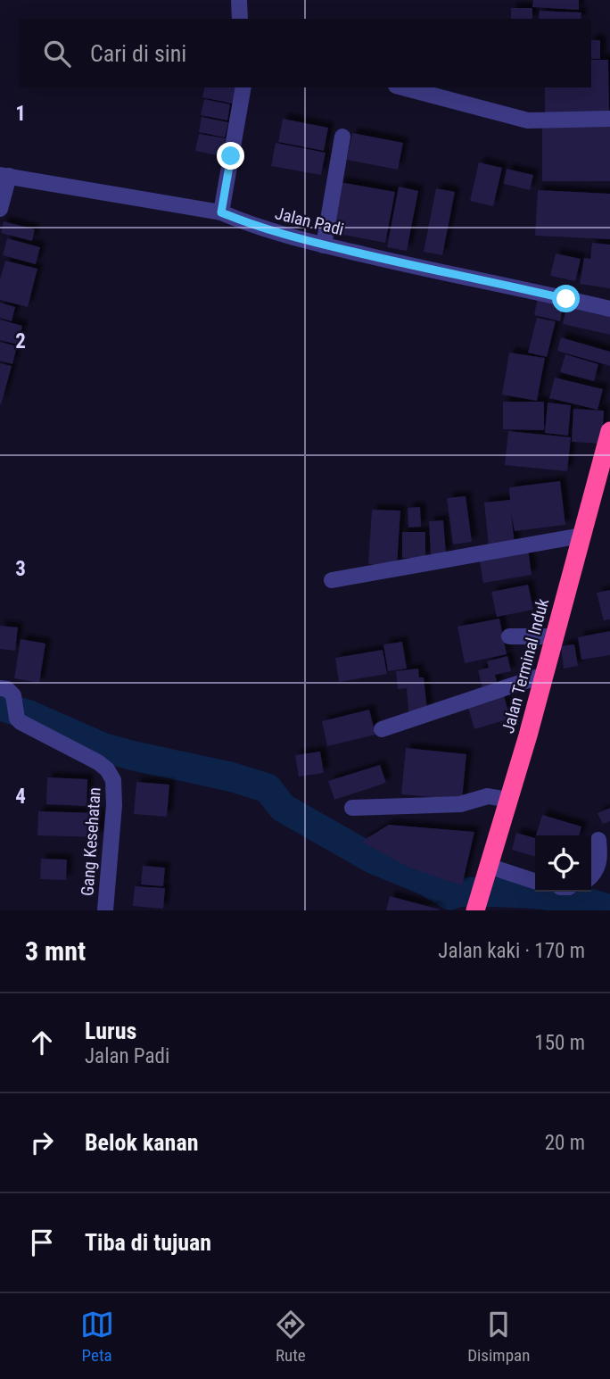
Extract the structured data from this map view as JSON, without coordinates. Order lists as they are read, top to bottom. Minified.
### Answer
{"streets":{"highway":["Jalan Terminal Induk"],"street":["Jalan Padi","Gang Kesehatan"]},"page":{"search":"Cari di sini","heading":["3 mnt","Jalan kaki · 170 m"],"list":[["Lurus","Jalan Padi","150 m"],["Belok kanan","20 m"],"Tiba di tujuan"],"nav":["Peta","Rute","Disimpan"]},"grid":{"rows":["1","2","3","4"]}}
